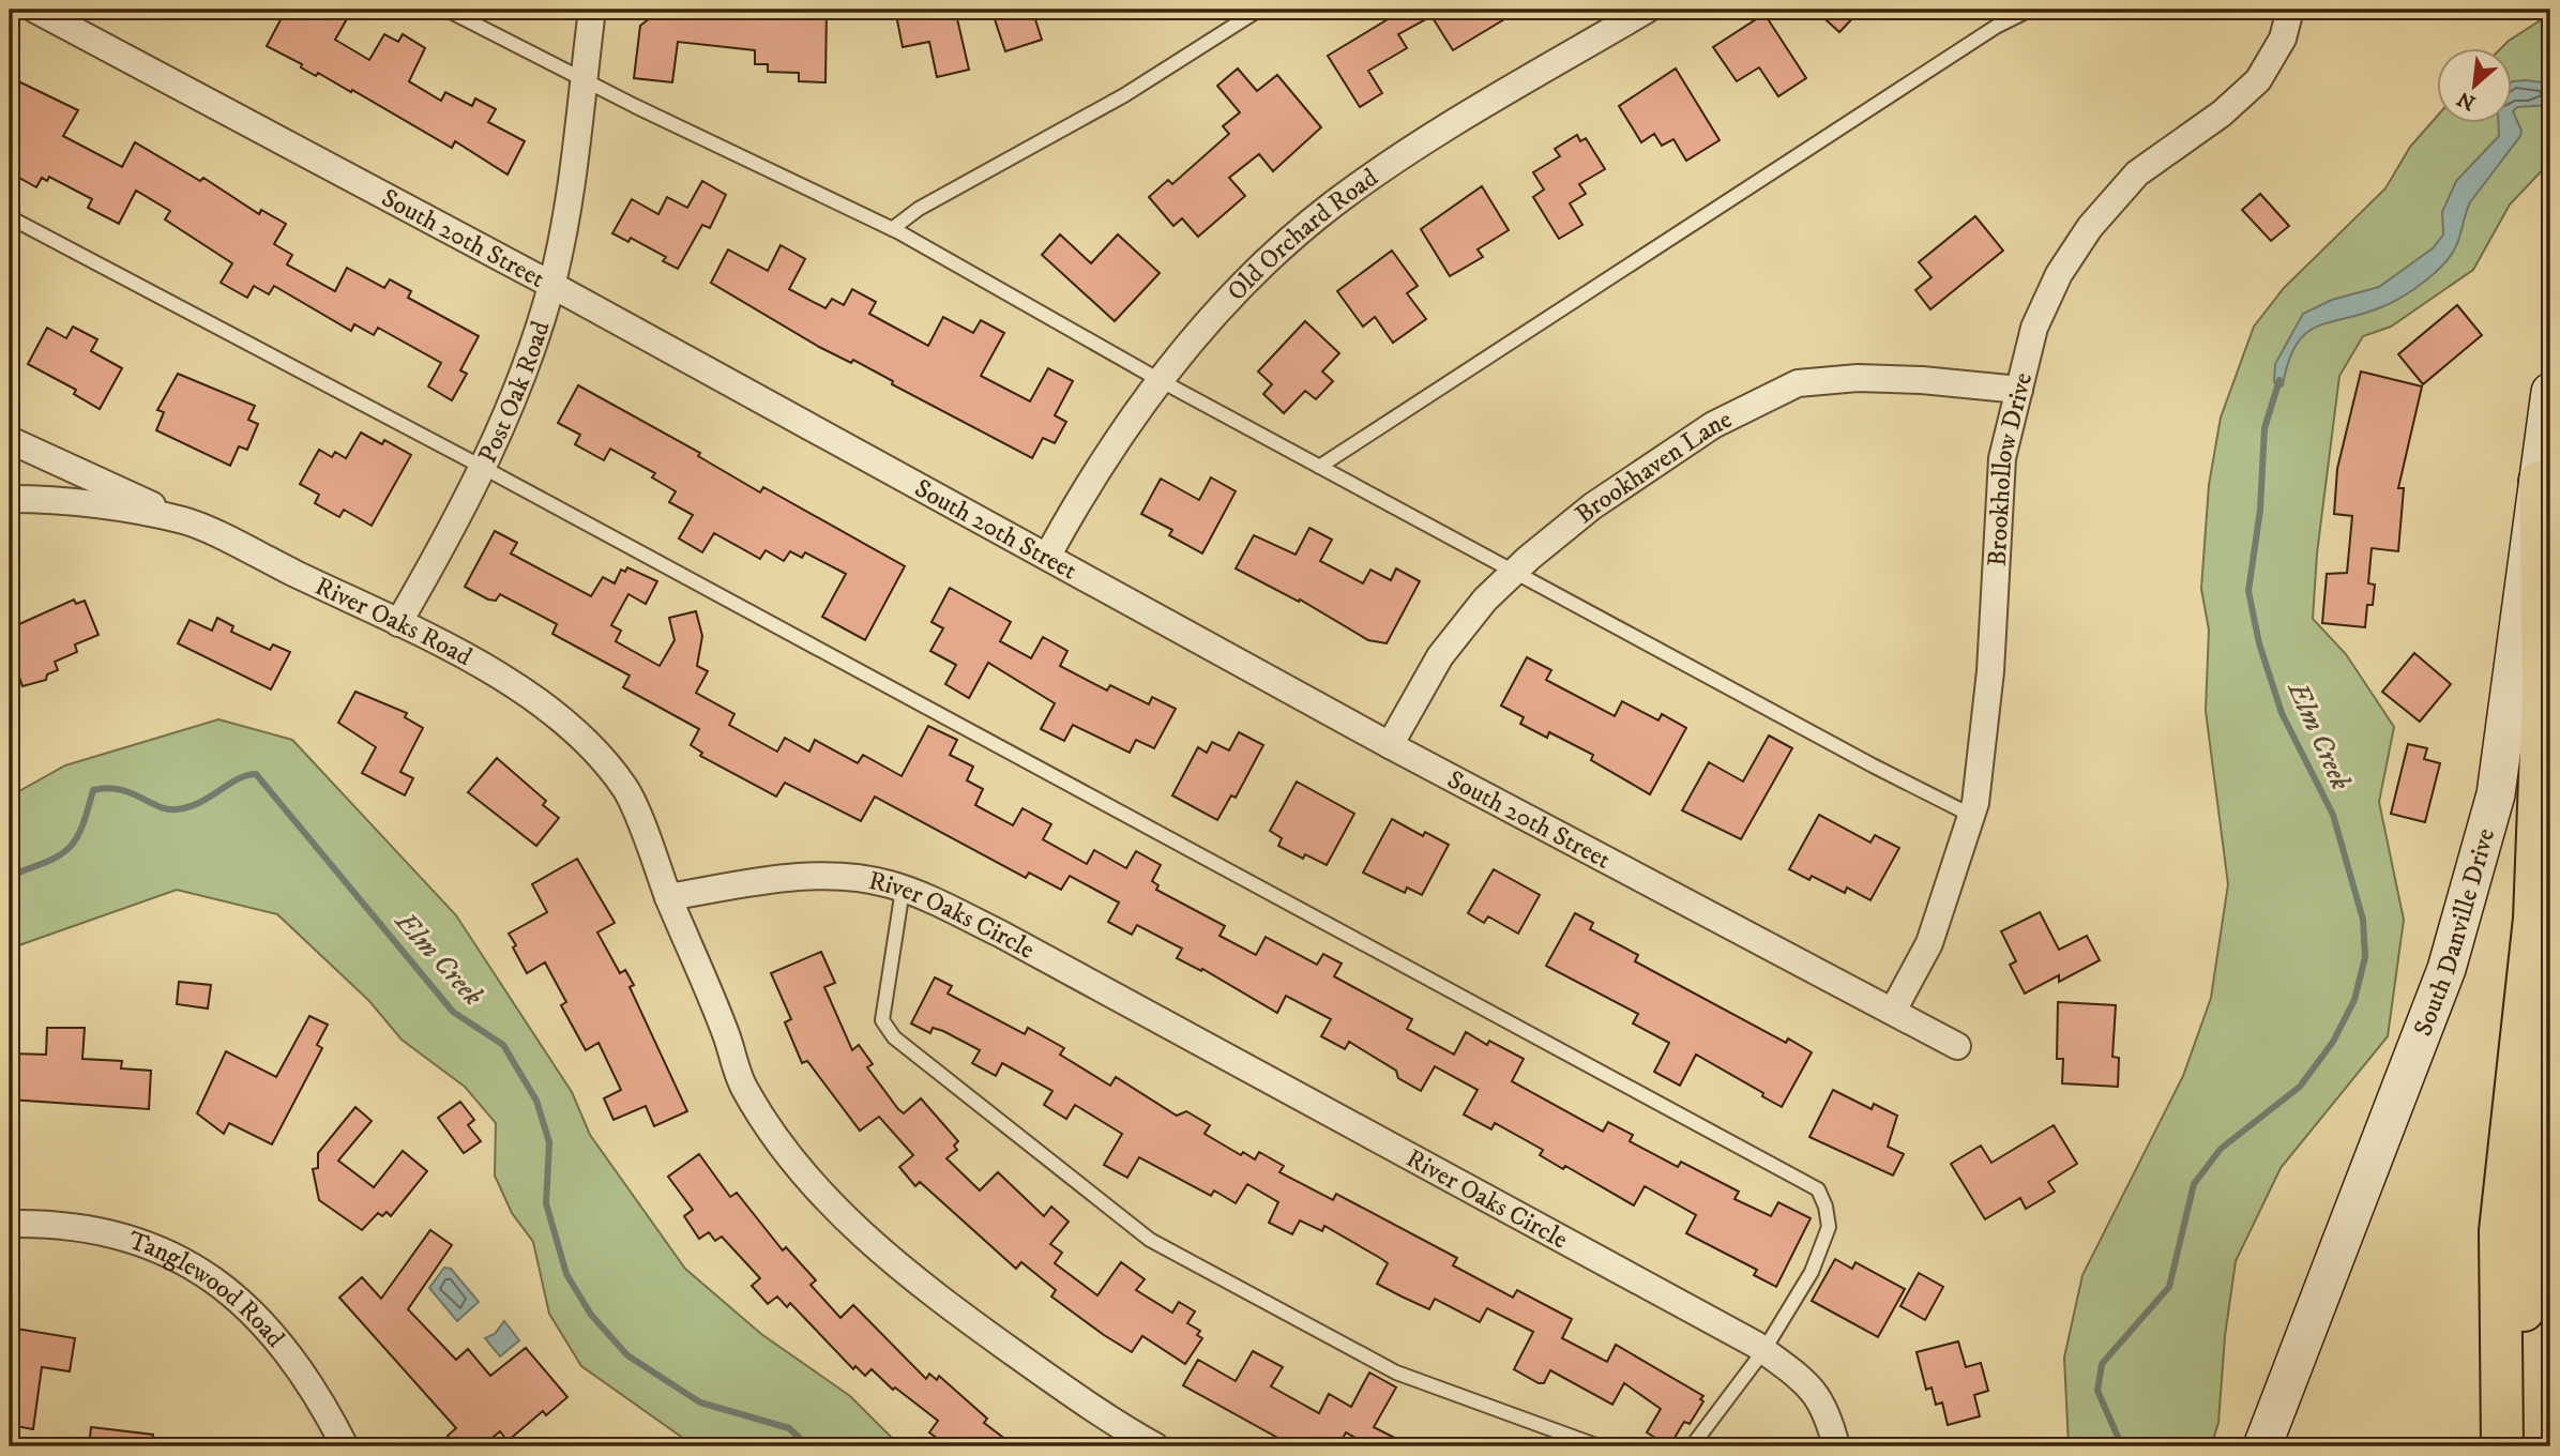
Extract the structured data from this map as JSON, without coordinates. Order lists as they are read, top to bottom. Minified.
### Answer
{"streets":{"main road":["South Danville Drive"],"street":["South 20th Street","Old Orchard Road","Post Oak Road","Brookhaven Lane","Brookhollow Drive","River Oaks Road","River Oaks Circle","Tanglewood Road"]},"crossings":[["South 20th Street","Old Orchard Road"],["South 20th Street","Post Oak Road"],["South 20th Street","Brookhaven Lane"],["South 20th Street","Brookhollow Drive"],["Post Oak Road","River Oaks Road"],["Brookhaven Lane","Brookhollow Drive"],["River Oaks Road","River Oaks Circle"]],"water":["Elm Creek"],"north":"bottom left"}
